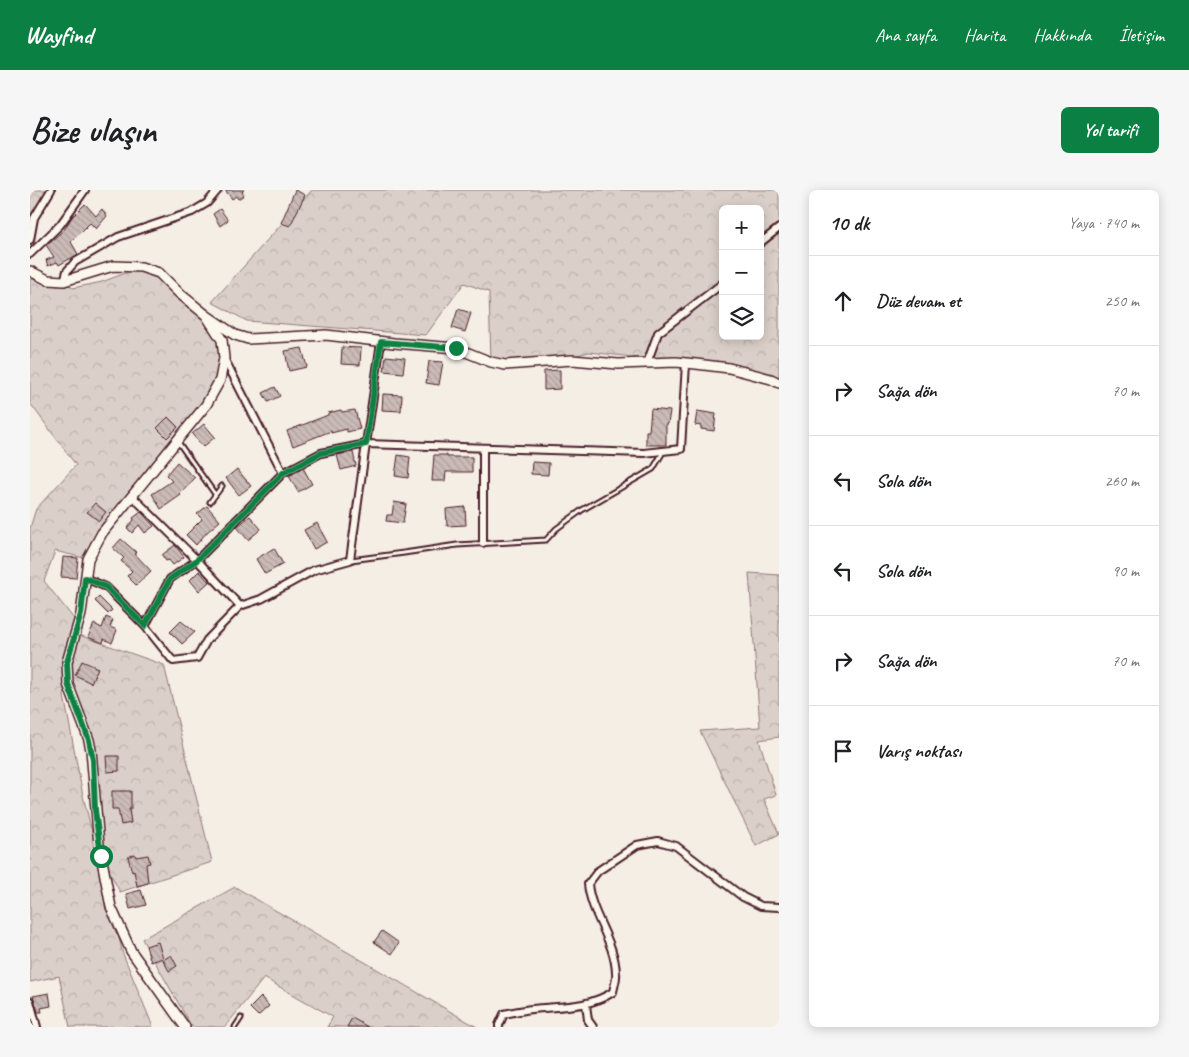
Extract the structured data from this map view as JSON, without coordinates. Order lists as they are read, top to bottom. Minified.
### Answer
{"page":{"header":"Wayfind","nav":["Ana sayfa","Harita","Hakkında","İletişim"],"buttons":"Yol tarifi","title":"Bize ulaşın","heading":["10 dk","Yaya · 740 m"],"map_buttons":["+","−"],"list":[["Düz devam et","250 m"],["Sağa dön","70 m"],["Sola dön","260 m"],["Sola dön","90 m"],["Sağa dön","70 m"],"Varış noktası"]}}
